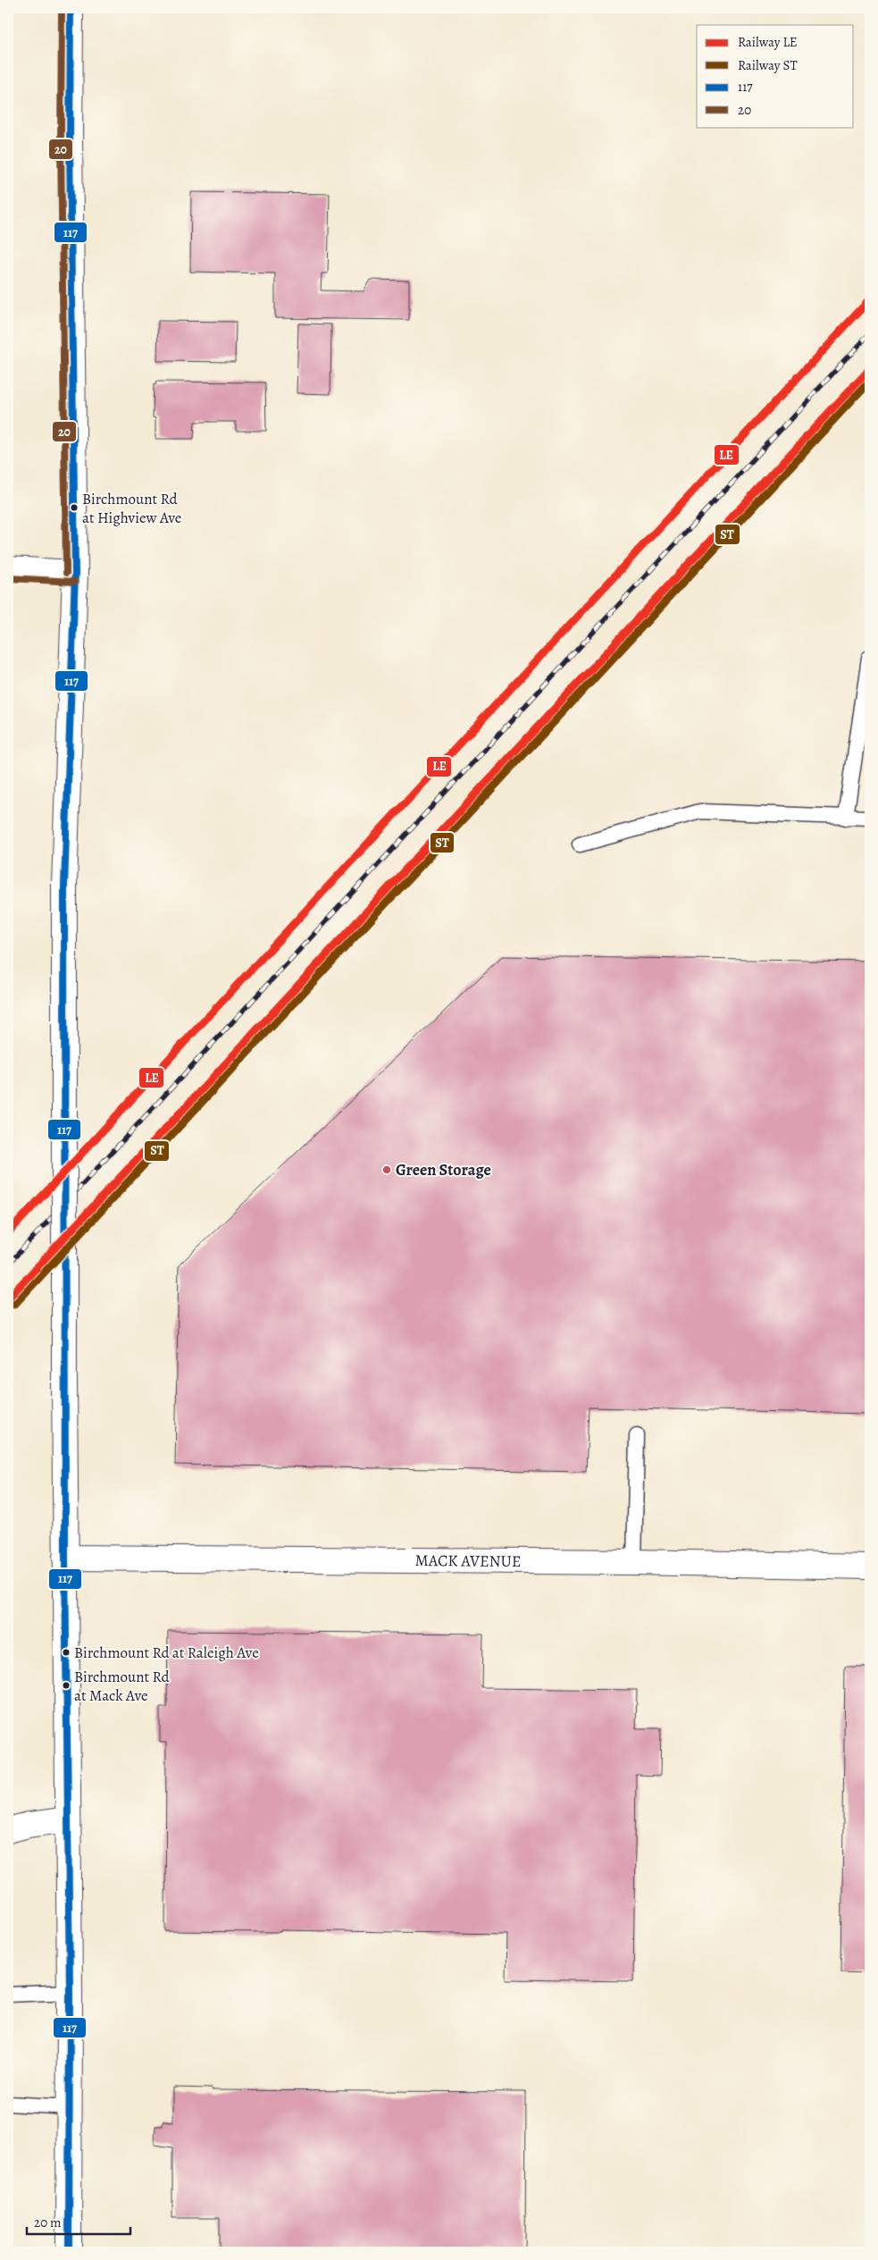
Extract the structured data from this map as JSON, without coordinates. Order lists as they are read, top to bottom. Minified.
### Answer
{"streets":{"main road":["MACK AVENUE"]},"places":["Birchmount Rd at Highview Ave","Green Storage","Birchmount Rd at Raleigh Ave","Birchmount Rd at Mack Ave"],"lines":["transit line 117","transit line 20","rail line LE","rail line ST"],"legend":["Railway LE","Railway ST","117","20"],"scale_bar":"20 m"}
